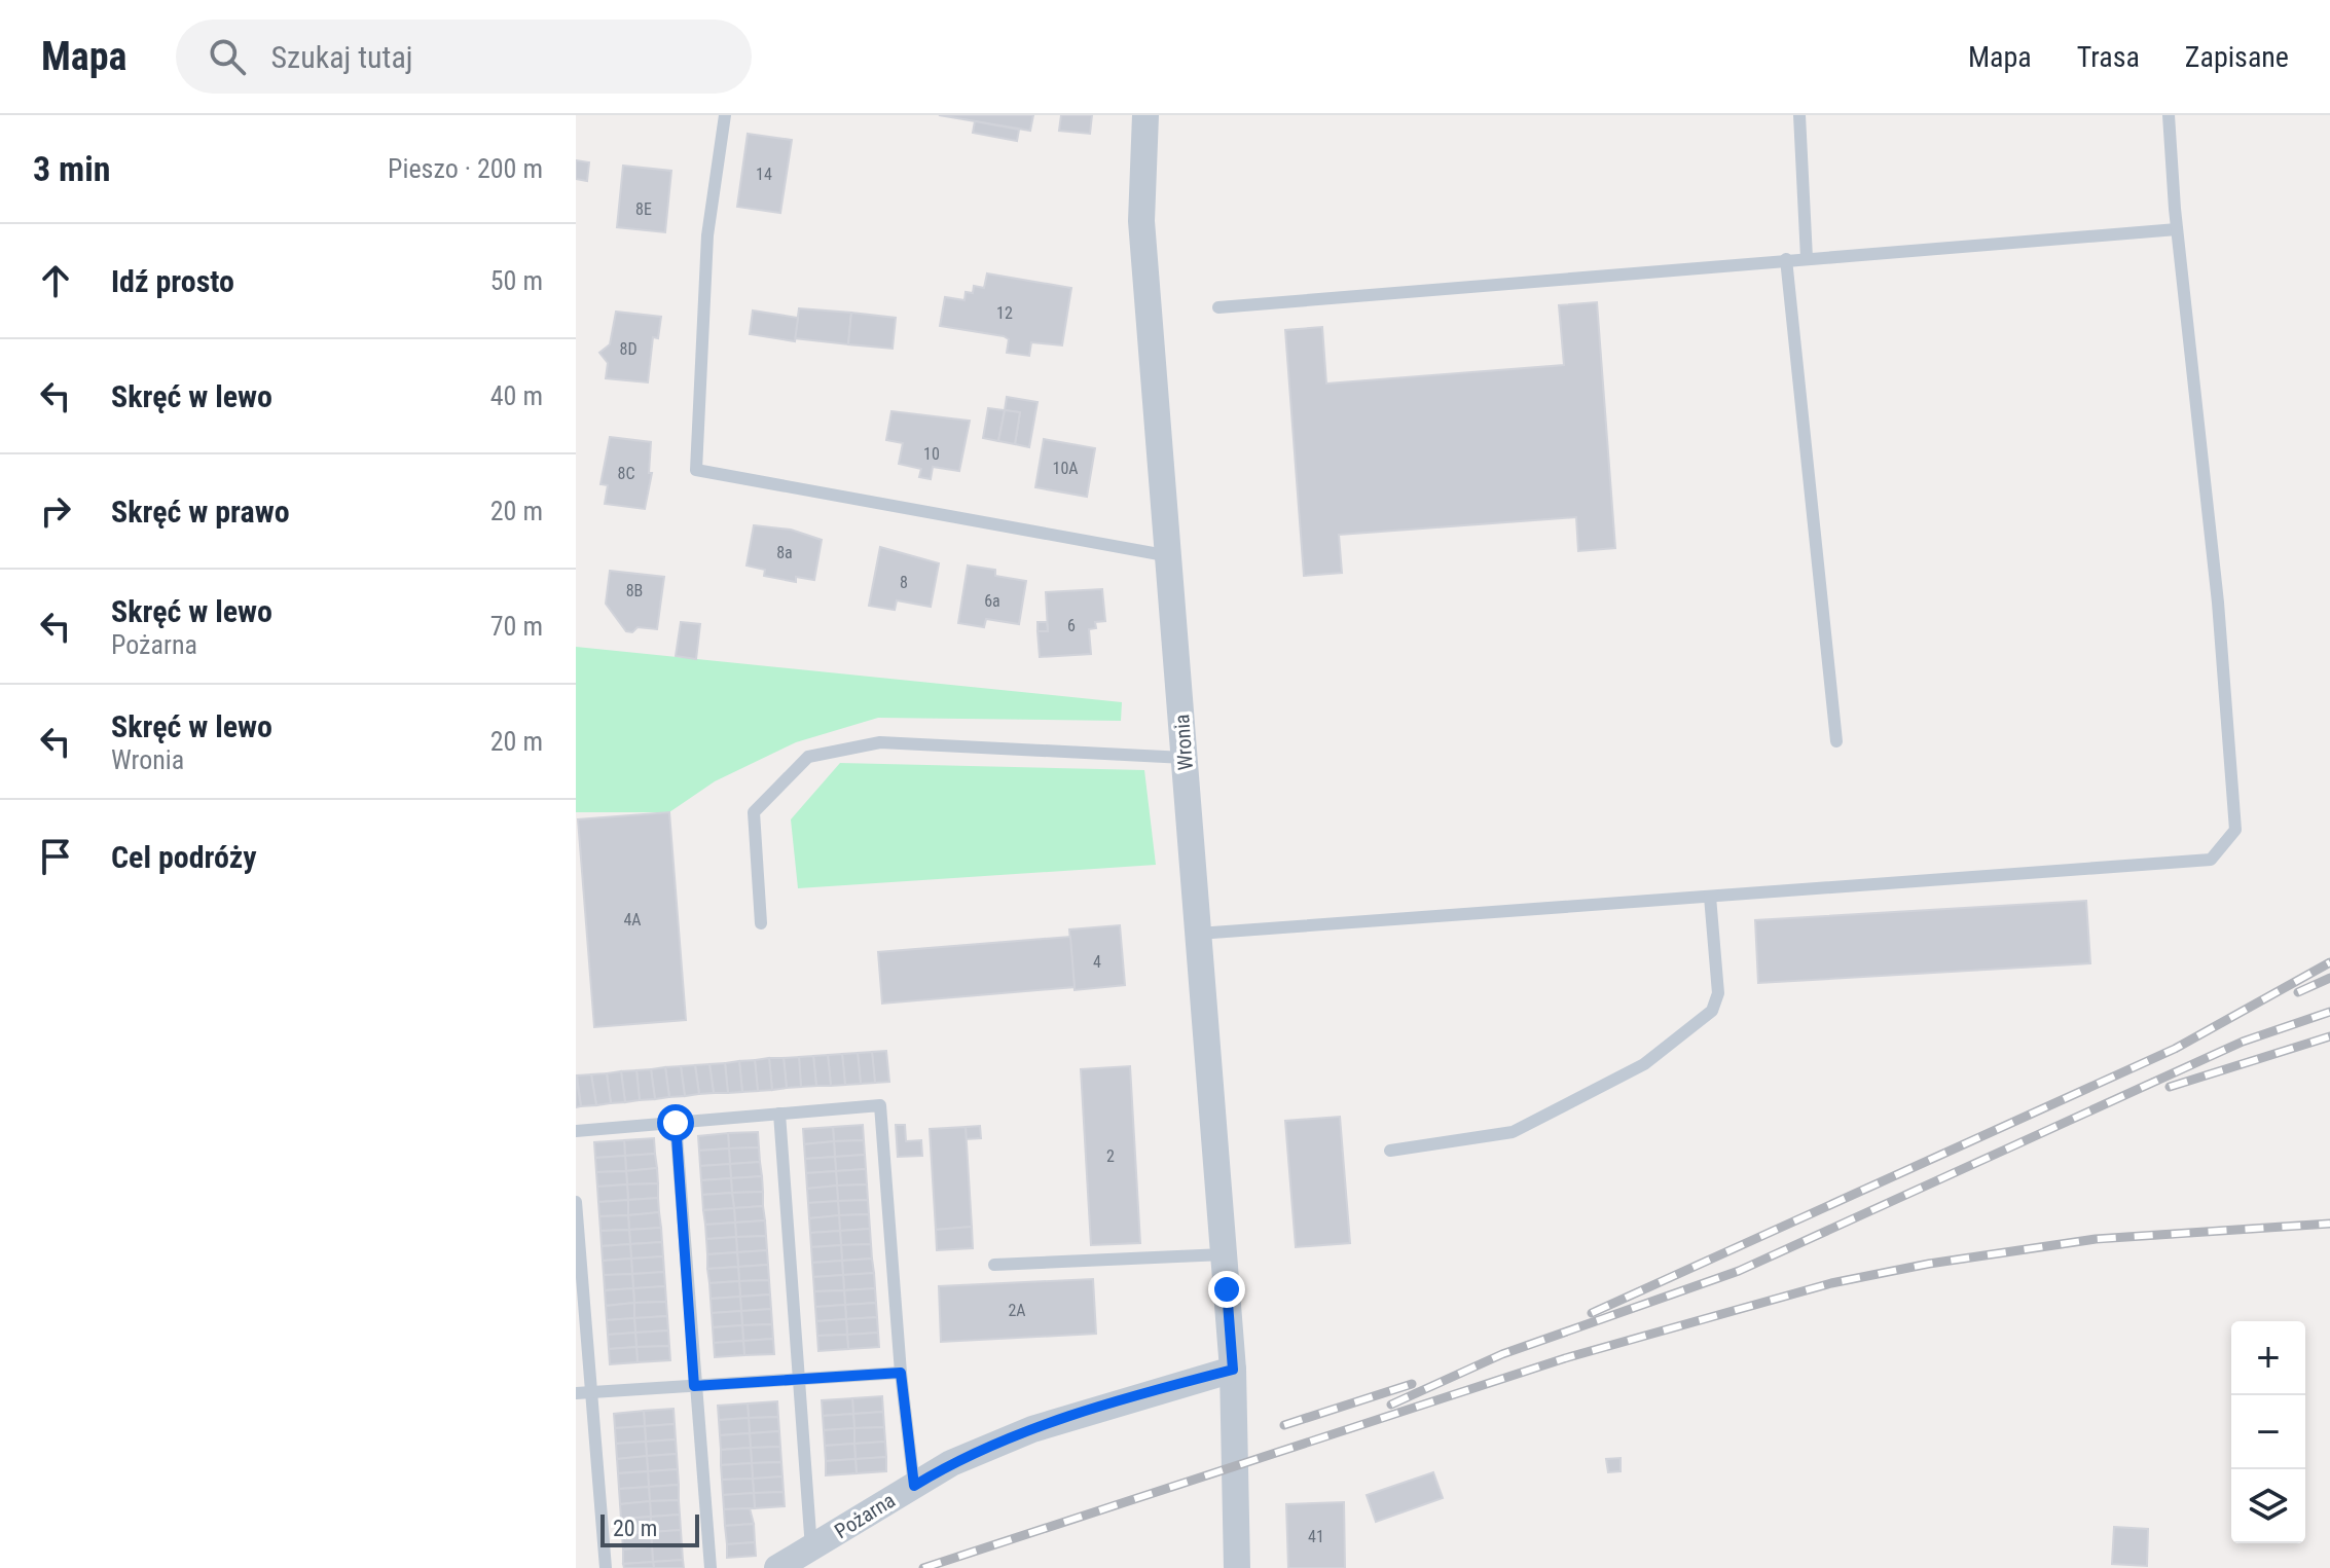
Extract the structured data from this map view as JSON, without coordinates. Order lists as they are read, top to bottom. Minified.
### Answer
{"streets":{"street":["Wronia","Pożarna"]},"crossings":[["Wronia","Pożarna"]],"house_numbers":["14","8E","12","8D","10","10A","8C","8a","8","8B","6a","6","4A","4","2","2A","41"],"scale_bar":"20 m","page":{"header":"Mapa","search":"Szukaj tutaj","nav":["Mapa","Trasa","Zapisane"],"heading":["3 min","Pieszo · 200 m"],"list":[["Idź prosto","50 m"],["Skręć w lewo","40 m"],["Skręć w prawo","20 m"],["Skręć w lewo","Pożarna","70 m"],["Skręć w lewo","Wronia","20 m"],"Cel podróży"],"map_buttons":["+","−"],"scale":"20 m"}}
